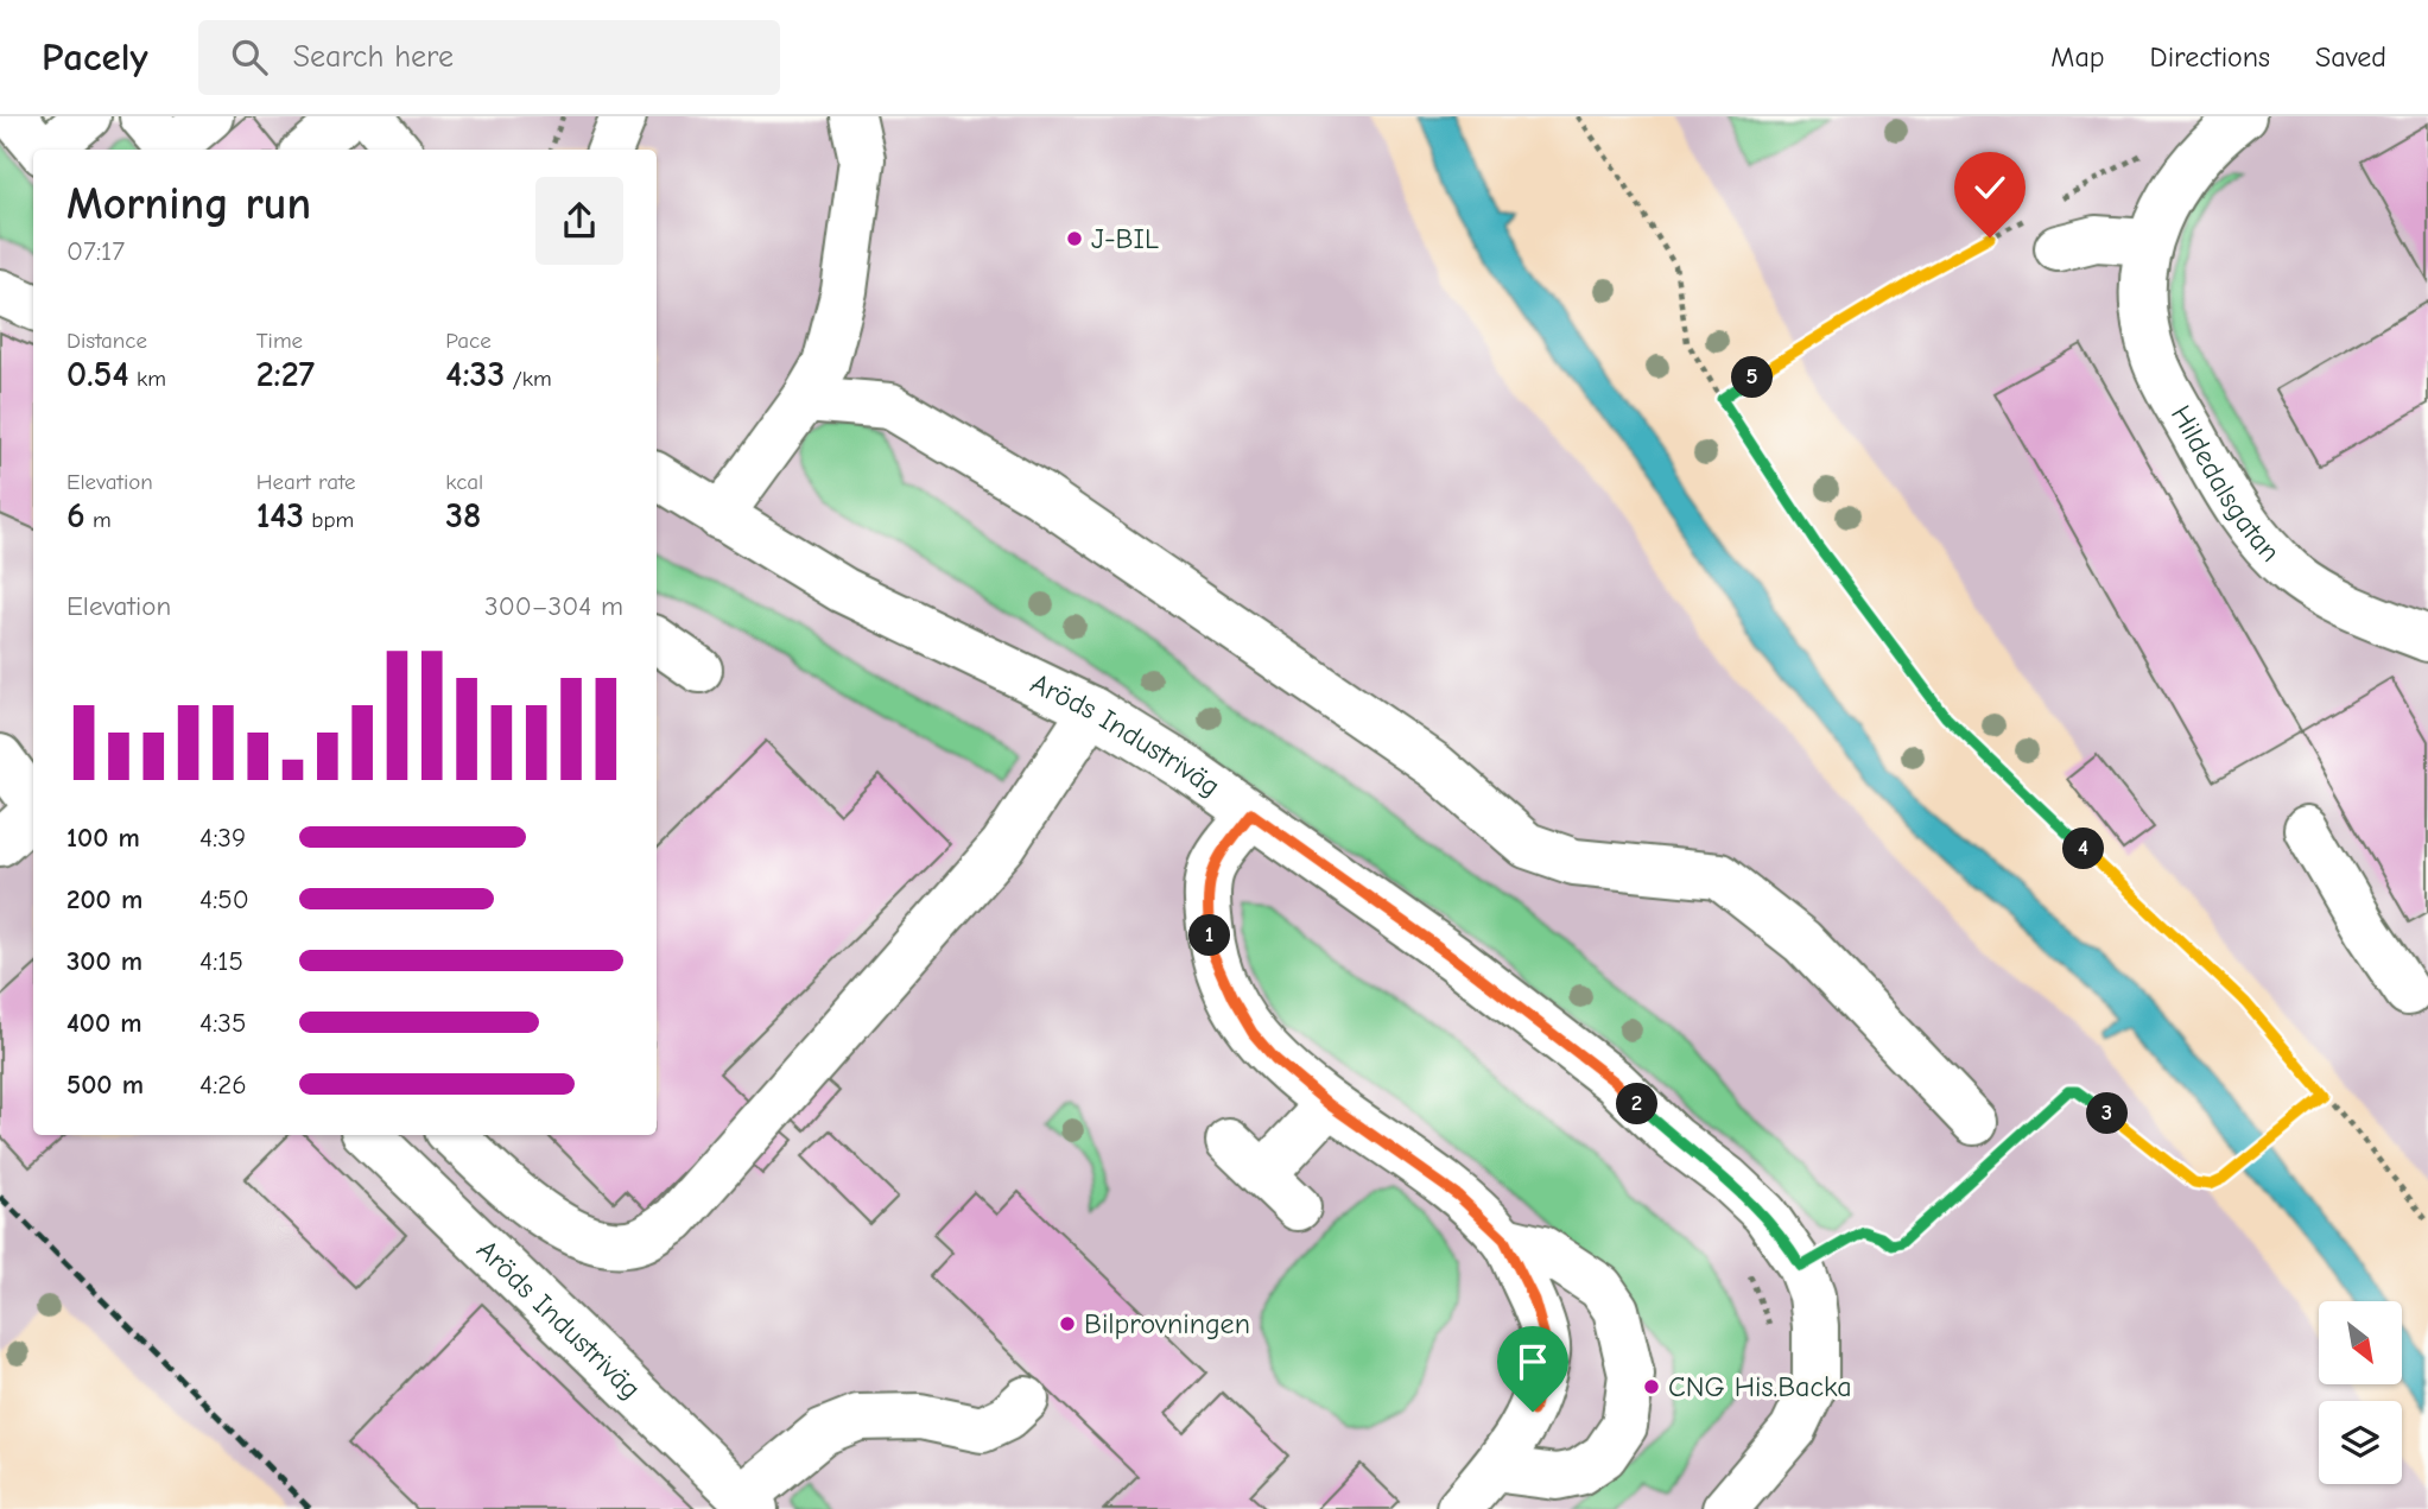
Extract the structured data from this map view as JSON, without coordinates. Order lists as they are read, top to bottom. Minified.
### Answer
{"streets":{"street":["Hildedalsgatan","Aröds Industriväg"]},"places":["J-BIL","Bilprovningen","CNG His.Backa"],"north":"bottom right","page":{"header":"Pacely","search":"Search here","nav":["Map","Directions","Saved"],"heading":["Morning run","07:17"],"stats":[["Distance","0.54 km"],["Time","2:27"],["Pace","4:33 /km"],["Elevation","6 m"],["Heart rate","143 bpm"],["kcal","38"]],"pins":["5","4","1","2","3"],"chart":["Elevation","300–304 m"],"list":[{"name":"100 m","note":"4:39"},{"name":"200 m","note":"4:50"},{"name":"300 m","note":"4:15"},{"name":"400 m","note":"4:35"},{"name":"500 m","note":"4:26"}]}}
